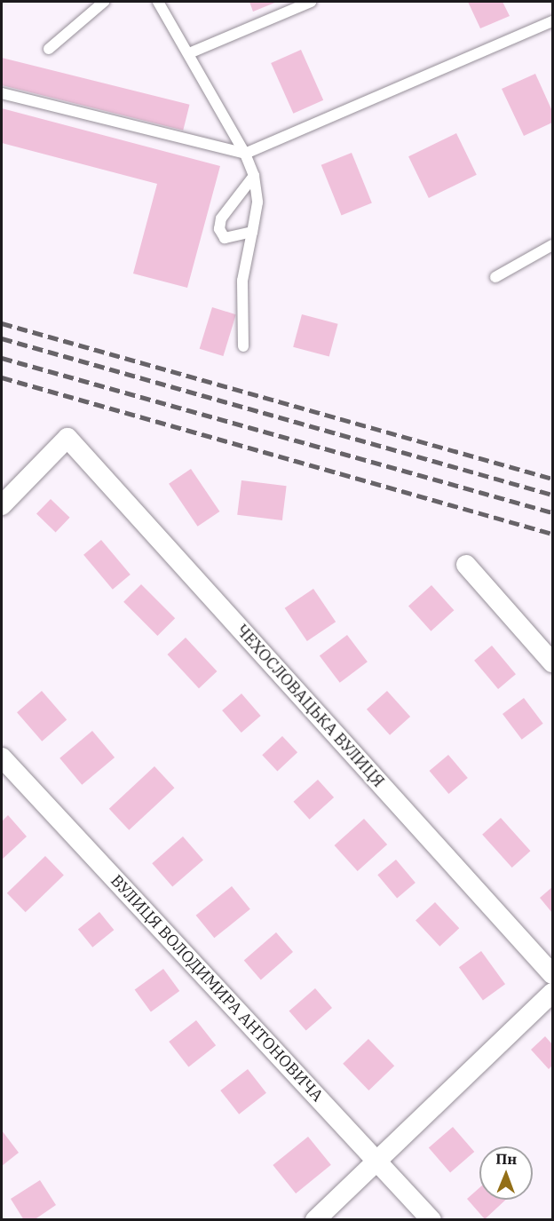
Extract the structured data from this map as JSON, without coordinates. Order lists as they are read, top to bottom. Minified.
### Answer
{"streets":{"street":["ЧЕХОСЛОВАЦЬКА ВУЛИЦЯ","ВУЛИЦЯ ВОЛОДИМИРА АНТОНОВИЧА"]},"north":"top"}
